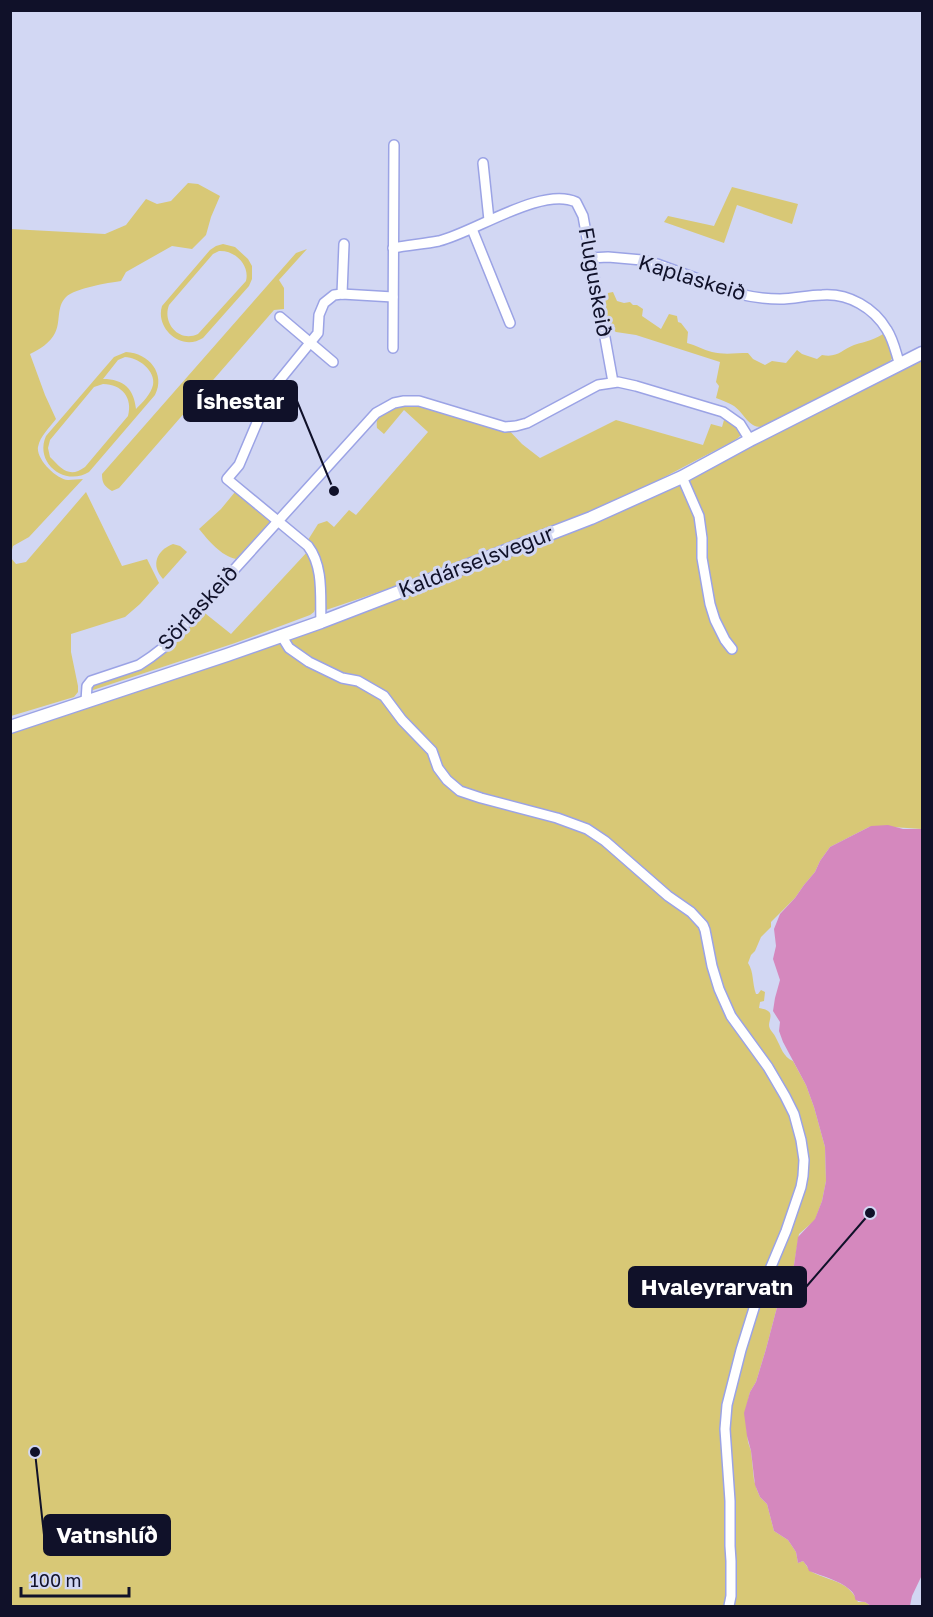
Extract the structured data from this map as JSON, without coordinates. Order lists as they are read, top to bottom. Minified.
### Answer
{"streets":{"street":["Kaplaskeið","Fluguskeið","Kaldárselsvegur","Sörlaskeið"]},"crossings":[["Kaplaskeið","Fluguskeið"],["Kaplaskeið","Kaldárselsvegur"],["Fluguskeið","Sörlaskeið"],["Kaldárselsvegur","Sörlaskeið"]],"places":["Íshestar","Hvaleyrarvatn","Vatnshlíð"],"scale_bar":"100 m"}
